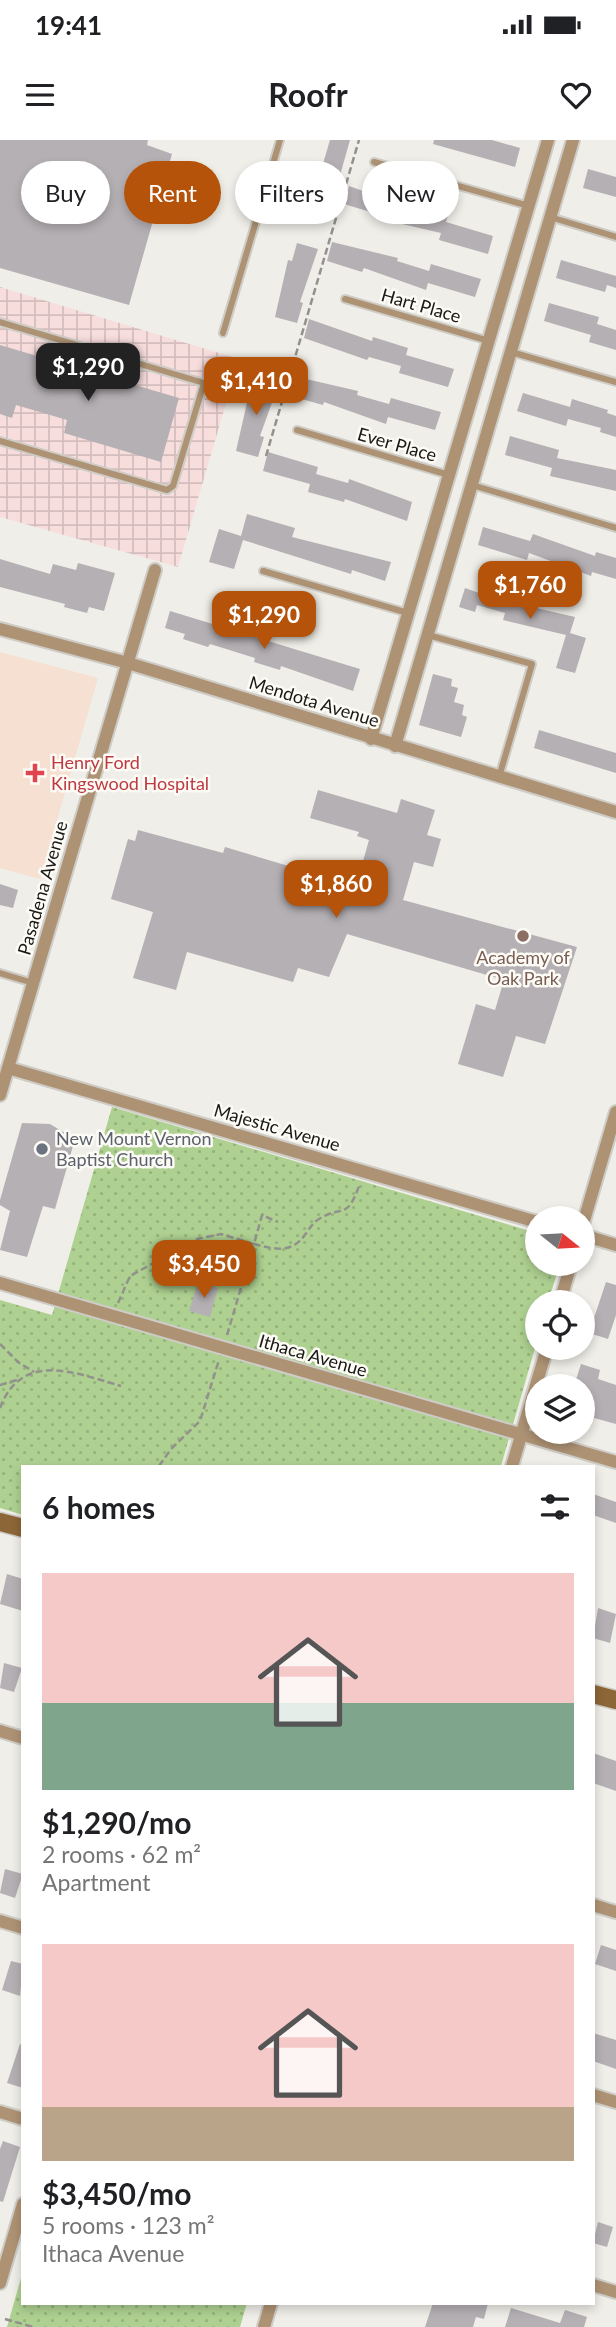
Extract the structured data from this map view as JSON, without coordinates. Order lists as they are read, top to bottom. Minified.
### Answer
{"streets":{"street":["Mendota Avenue","Pasadena Avenue","Majestic Avenue","Ithaca Avenue"],"lane":["Hart Place","Ever Place"]},"crossings":[["Mendota Avenue","Pasadena Avenue"],["Pasadena Avenue","Majestic Avenue"]],"places":{"health":["Henry Ford Kingswood Hospital"],"other":["Academy of Oak Park","New Mount Vernon Baptist Church"]},"north":"right","page":{"status":"19:41","header":"Roofr","chip":["Buy","Rent","Filters","New"],"price":["$1,290","$1,410","$1,760","$1,290","$1,860","$3,450"],"heading":"6 homes","list":[{"name":"$1,290/mo","note":"2 rooms · 62 m² · Apartment"},{"name":"$3,450/mo","note":"5 rooms · 123 m² · Ithaca Avenue"}]}}
